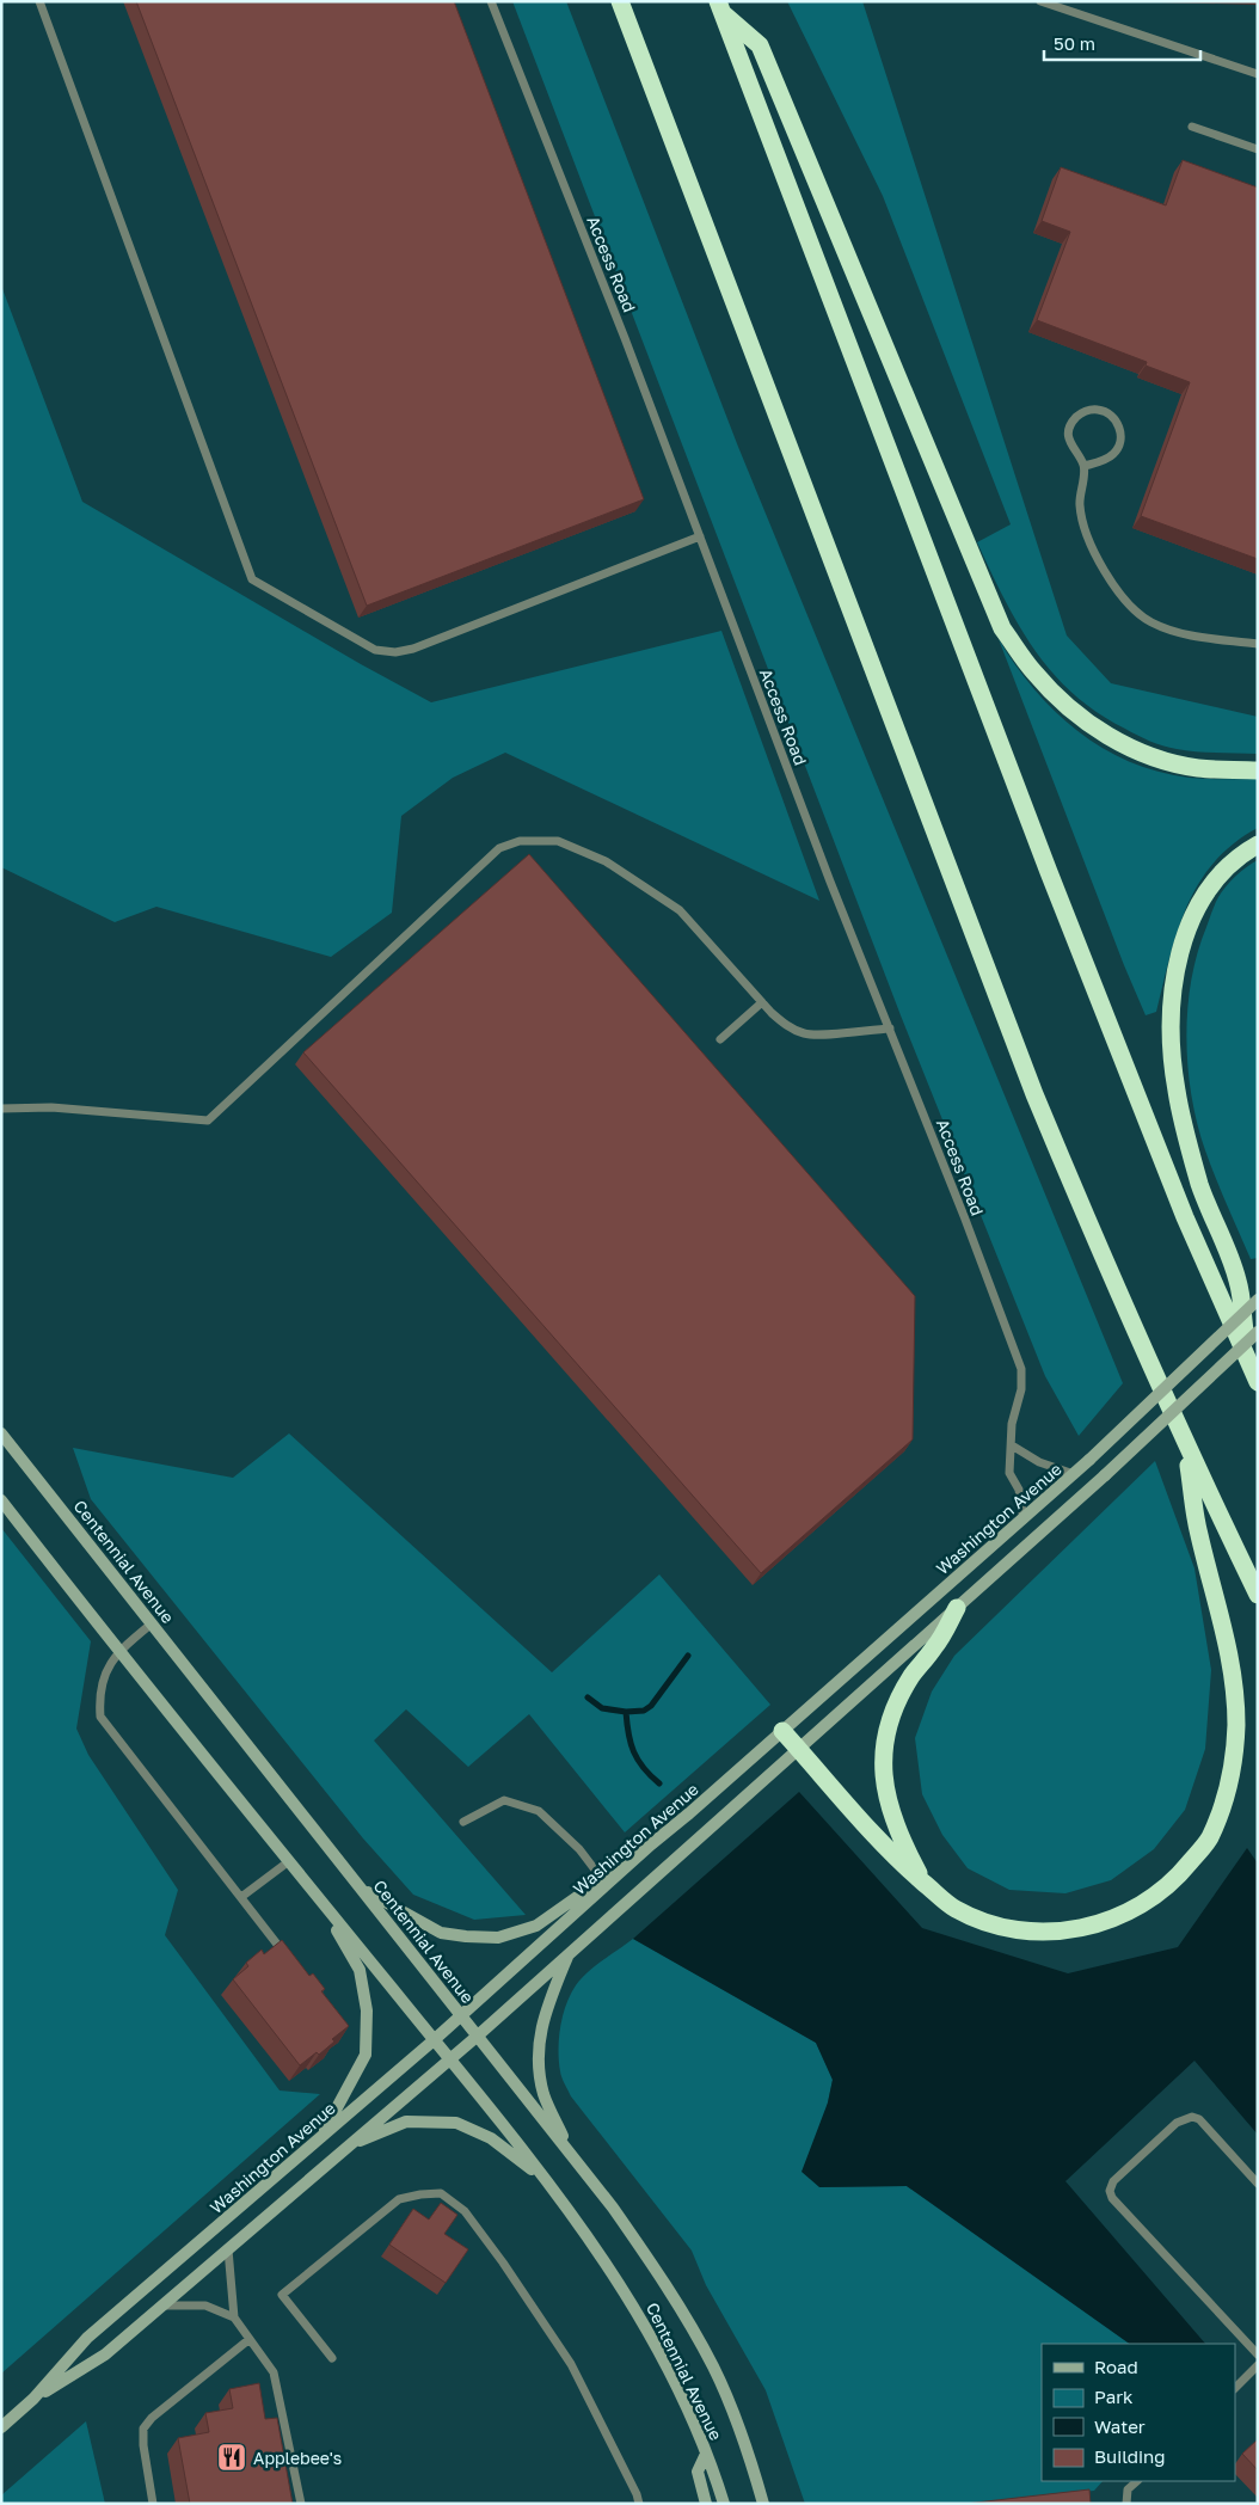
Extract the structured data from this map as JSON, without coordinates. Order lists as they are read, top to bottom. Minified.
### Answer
{"streets":{"main road":["Washington Avenue","Centennial Avenue"],"lane":["Access Road"]},"crossings":[["Access Road","Washington Avenue"],["Washington Avenue","Centennial Avenue"]],"places":{"restaurant":["Applebee's"]},"legend":["Road","Park","Water","Building"],"scale_bar":"50 m"}
